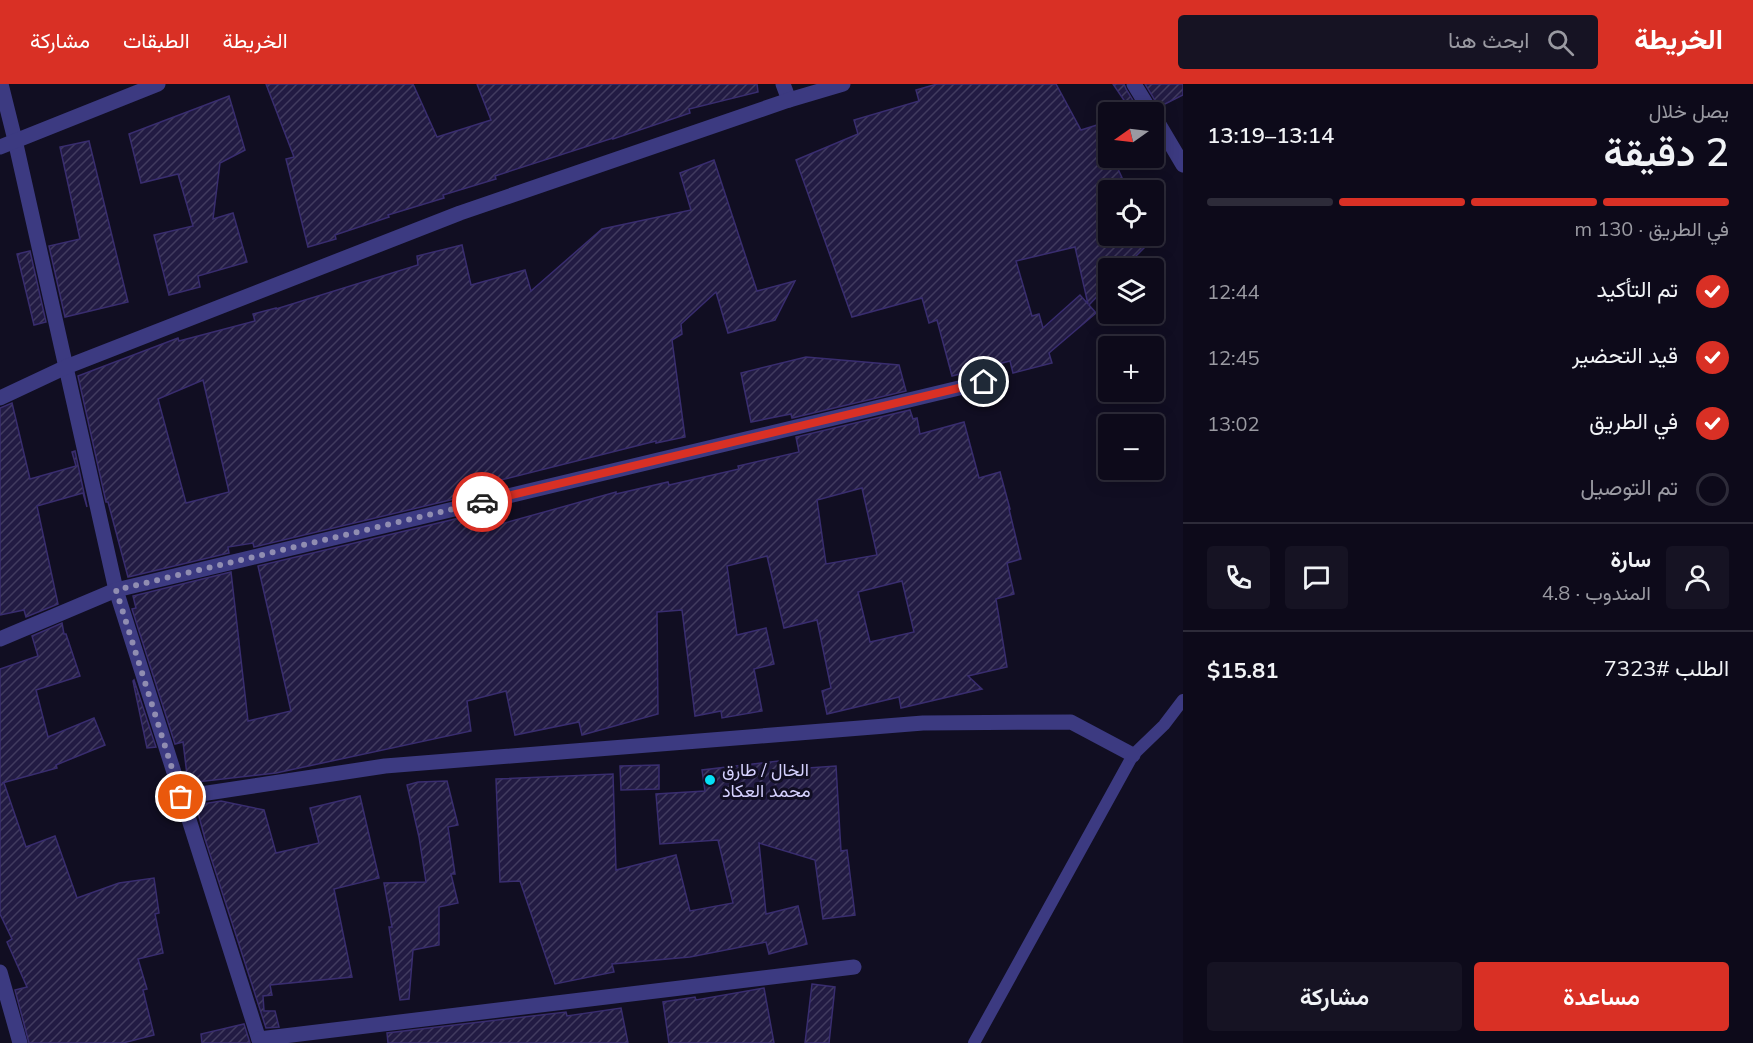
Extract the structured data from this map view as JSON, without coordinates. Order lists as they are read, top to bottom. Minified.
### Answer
{"places":["الخال / طارق محمد العكاد"],"north":"left","page":{"header":"الخريطة","search":"ابحث هنا","nav":["الخريطة","الطبقات","مشاركة"],"heading":["2 دقيقة","يصل خلال","13:14–13:19"],"panel":["سارة","المندوب · 4.8","الطلب #7323","$15.81"],"map_buttons":["+","−"],"bar":"في الطريق · 130 m","list":[["تم التأكيد","12:44"],["قيد التحضير","12:45"],["في الطريق","13:02"],"تم التوصيل"],"buttons":["مساعدة","مشاركة"]}}
